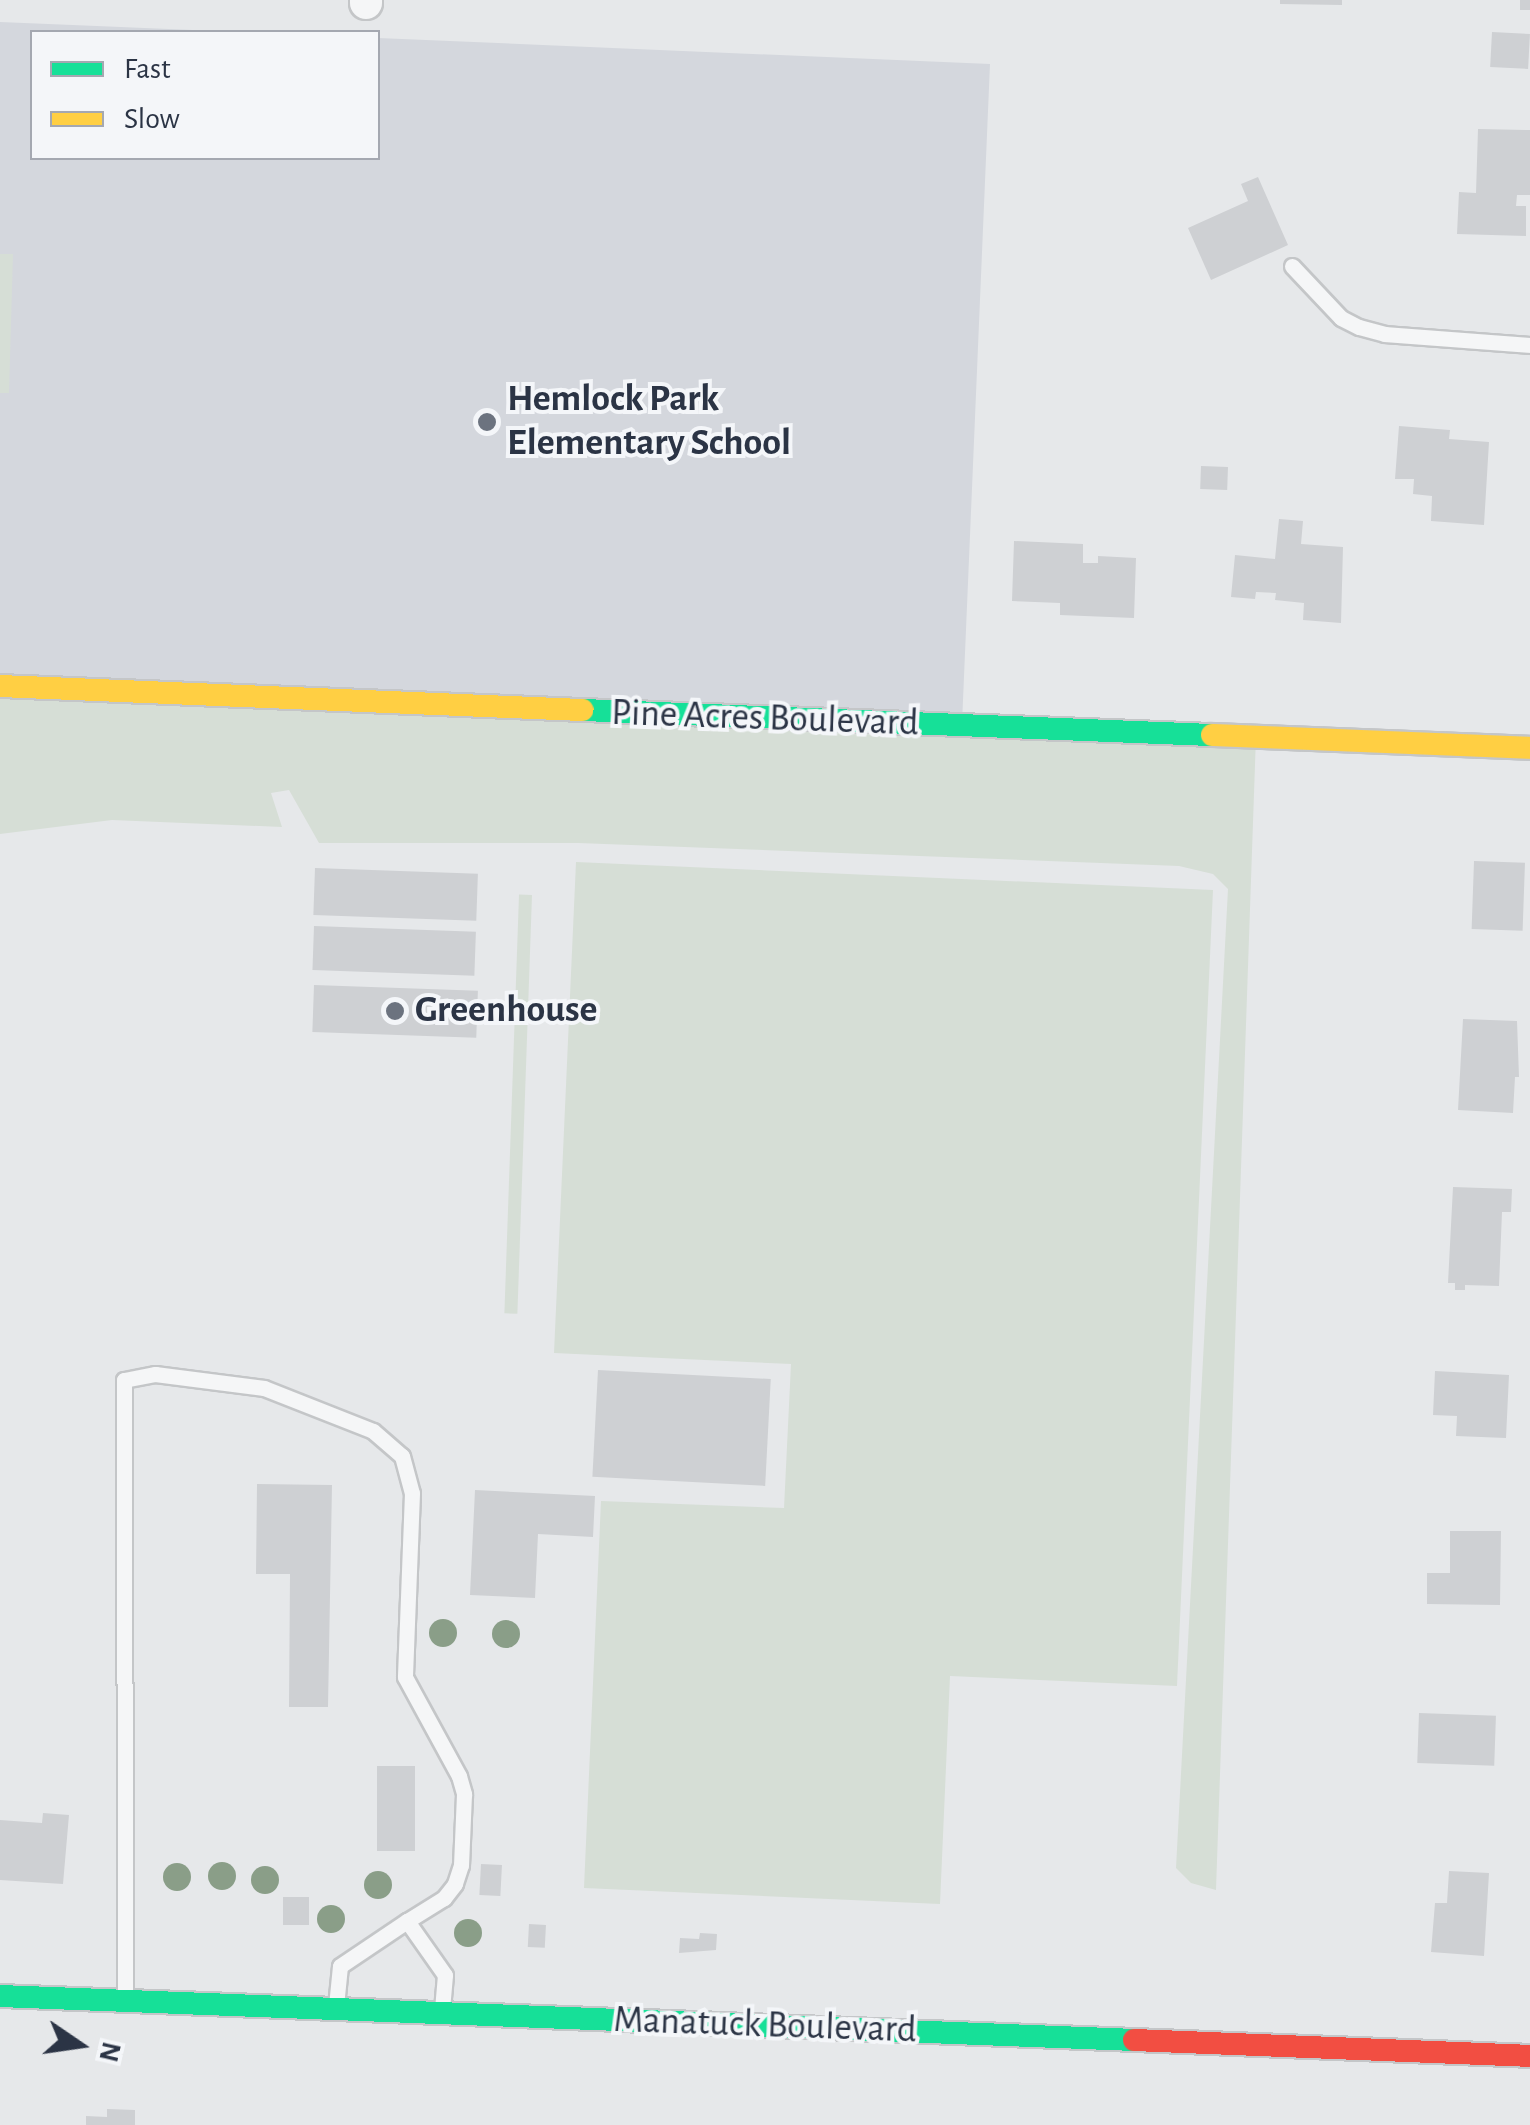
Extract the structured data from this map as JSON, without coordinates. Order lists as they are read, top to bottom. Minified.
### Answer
{"streets":{"street":["Pine Acres Boulevard","Manatuck Boulevard"]},"places":["Hemlock Park Elementary School","Greenhouse"],"legend":["Fast","Slow"],"north":"right"}
